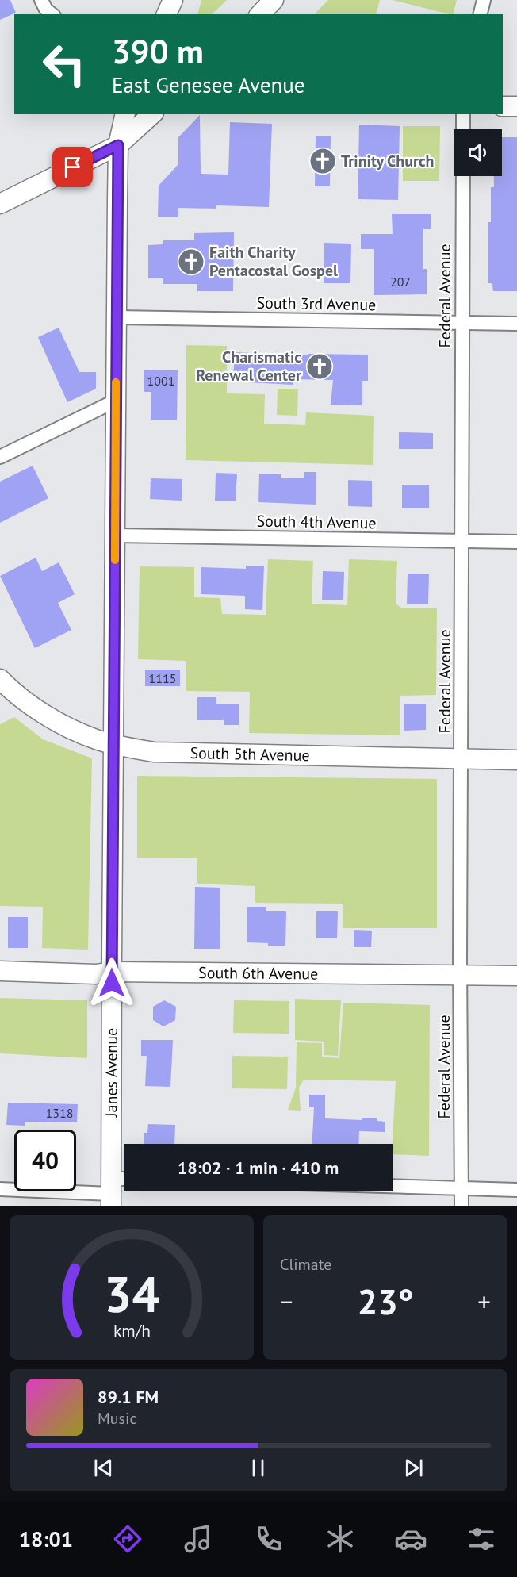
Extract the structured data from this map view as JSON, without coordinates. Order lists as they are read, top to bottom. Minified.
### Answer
{"streets":{"street":["Federal Avenue","South 3rd Avenue","South 4th Avenue","South 5th Avenue","South 6th Avenue","Janes Avenue"]},"crossings":[["Federal Avenue","South 3rd Avenue"],["Federal Avenue","South 4th Avenue"],["Federal Avenue","South 5th Avenue"],["Federal Avenue","South 6th Avenue"],["South 3rd Avenue","Janes Avenue"],["South 4th Avenue","Janes Avenue"],["South 5th Avenue","Janes Avenue"],["South 6th Avenue","Janes Avenue"]],"places":{"church":["Trinity Church","Faith Charity Pentacostal Gospel","Charismatic Renewal Center"]},"house_numbers":["207","1001","1115","1318"],"page":{"turn":["390 m","East Genesee Avenue"],"limit":"40","trip":"18:02 · 1 min · 410 m","tile":"Climate","heat":["−","23°","+"],"song":["89.1 FM","Music"],"tabs":"18:01","gauge":["34","km/h"]}}
